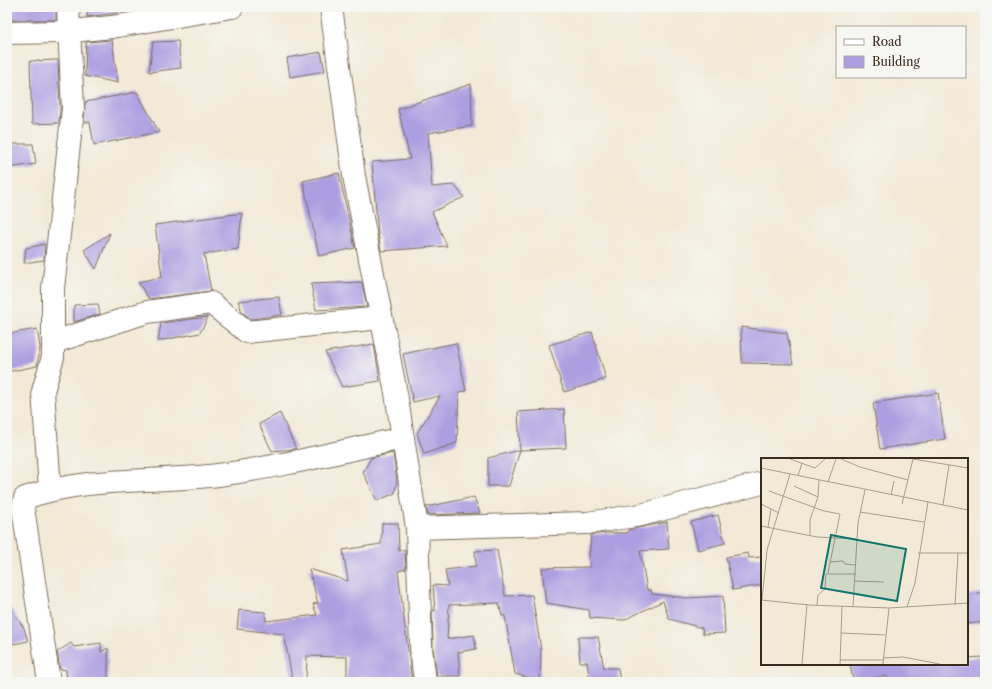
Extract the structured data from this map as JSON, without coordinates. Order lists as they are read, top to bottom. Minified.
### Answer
{"legend":["Road","Building"]}
